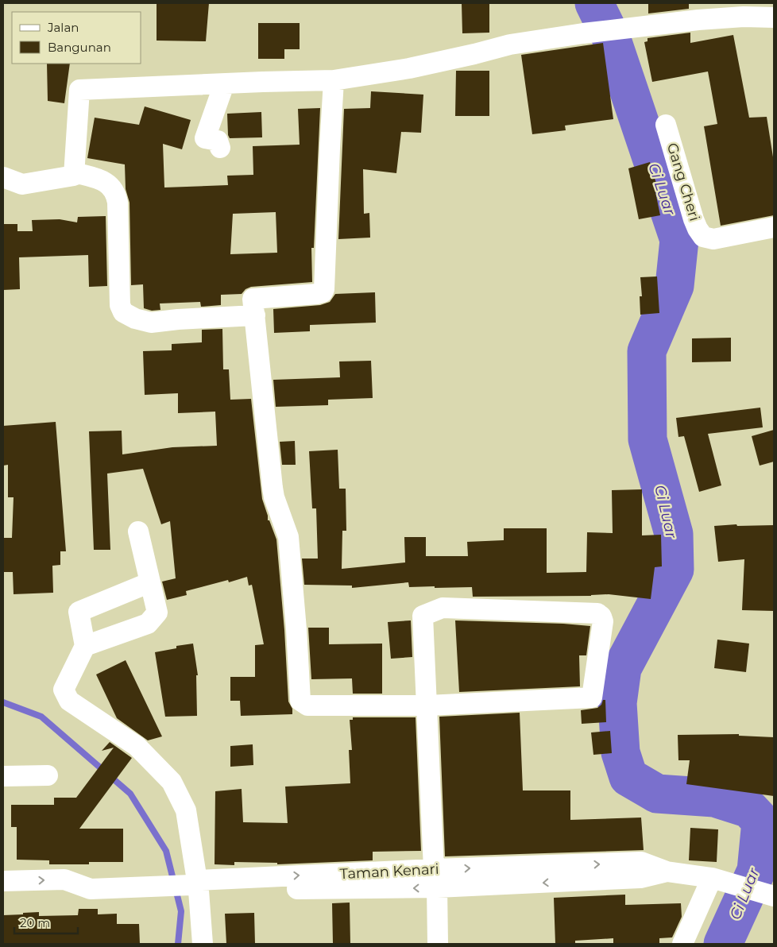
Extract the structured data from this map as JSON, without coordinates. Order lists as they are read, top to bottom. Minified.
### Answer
{"streets":{"street":["Gang Cheri","Taman Kenari"]},"water":["Ci Luar"],"legend":["Jalan","Bangunan"],"scale_bar":"20 m"}
